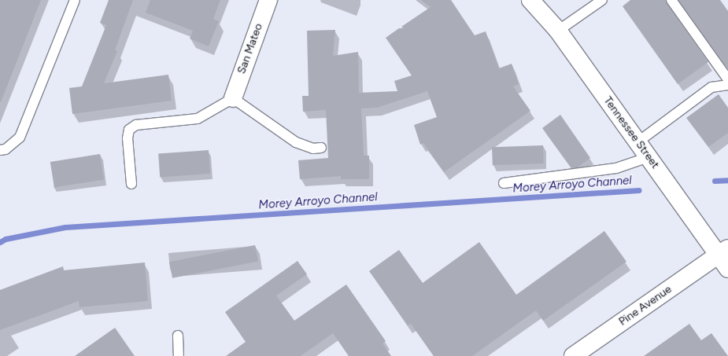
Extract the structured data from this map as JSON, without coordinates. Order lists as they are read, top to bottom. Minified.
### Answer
{"streets":{"main road":["San Mateo","Tennessee Street","Pine Avenue"]},"crossings":[["Tennessee Street","Pine Avenue"]],"water":["Morey Arroyo Channel"]}
